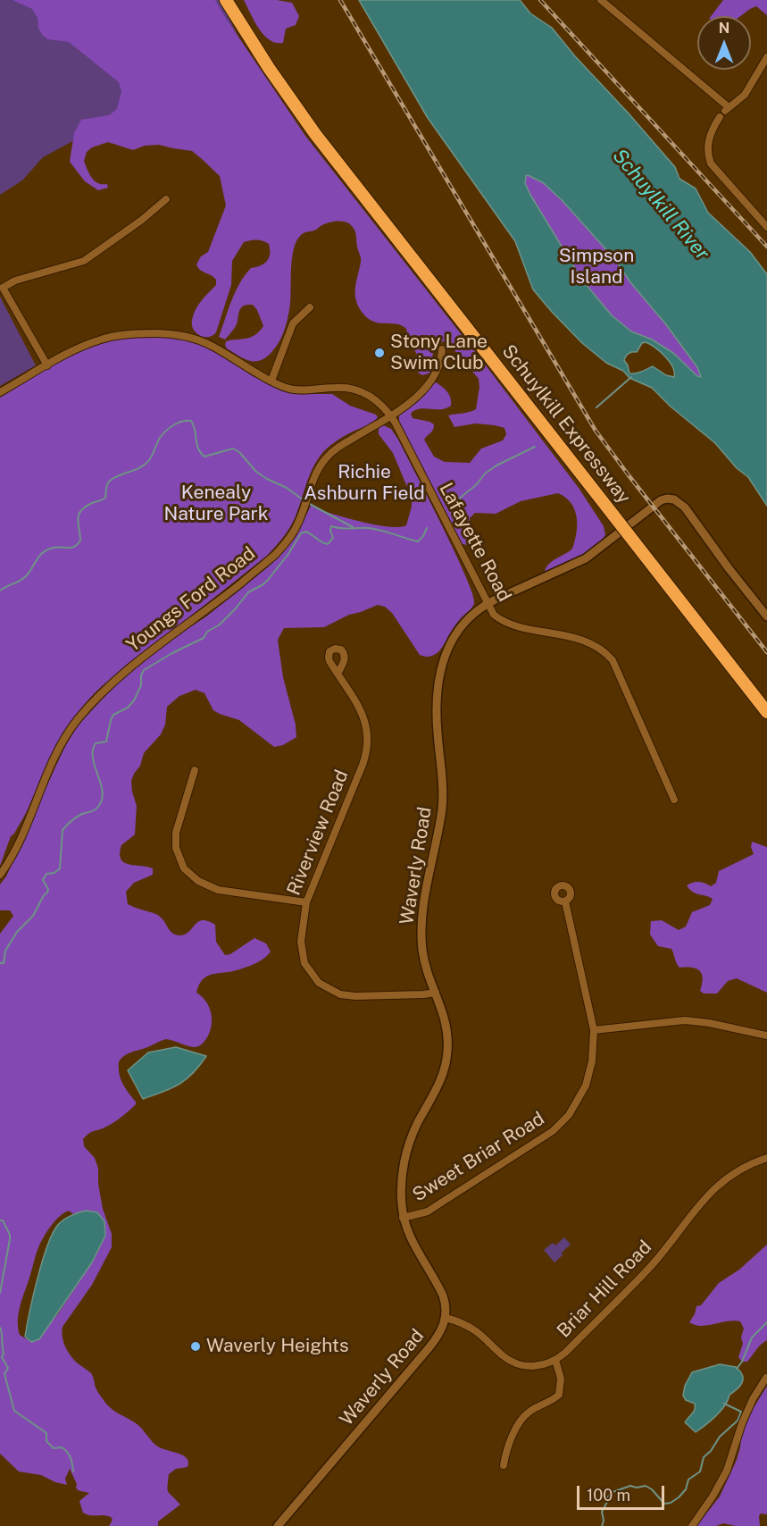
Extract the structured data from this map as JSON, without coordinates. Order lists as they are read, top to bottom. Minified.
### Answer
{"streets":{"highway":["Schuylkill Expressway"],"street":["Lafayette Road","Youngs Ford Road","Riverview Road","Waverly Road","Sweet Briar Road","Briar Hill Road"]},"crossings":[["Lafayette Road","Youngs Ford Road"],["Lafayette Road","Waverly Road"],["Riverview Road","Waverly Road"],["Waverly Road","Sweet Briar Road"],["Waverly Road","Briar Hill Road"]],"water":["Schuylkill River"],"parks":["Simpson Island","Richie Ashburn Field","Kenealy Nature Park"],"places":["Stony Lane Swim Club","Waverly Heights"],"scale_bar":"100 m","north":"top"}
